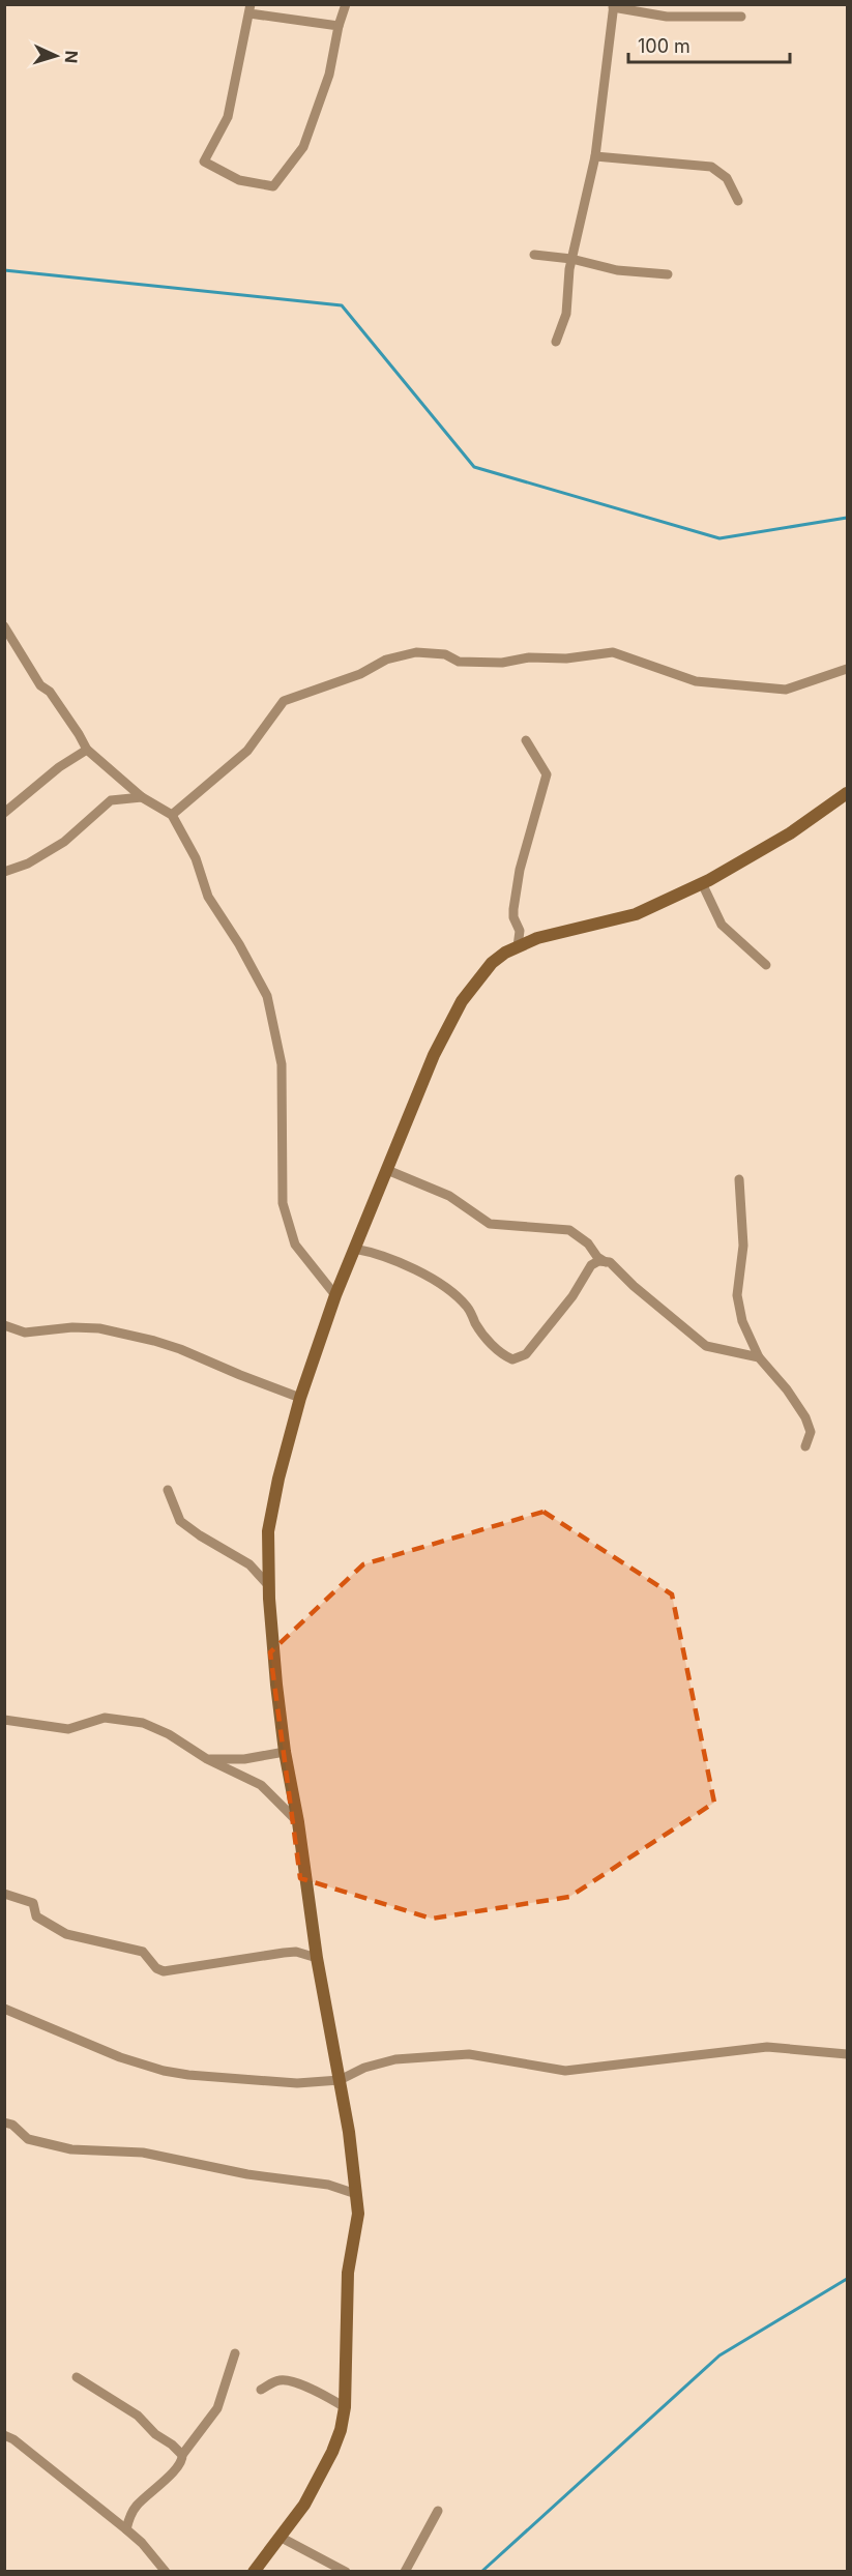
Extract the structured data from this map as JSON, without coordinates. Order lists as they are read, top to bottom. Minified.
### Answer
{"scale_bar":"100 m","north":"right"}
